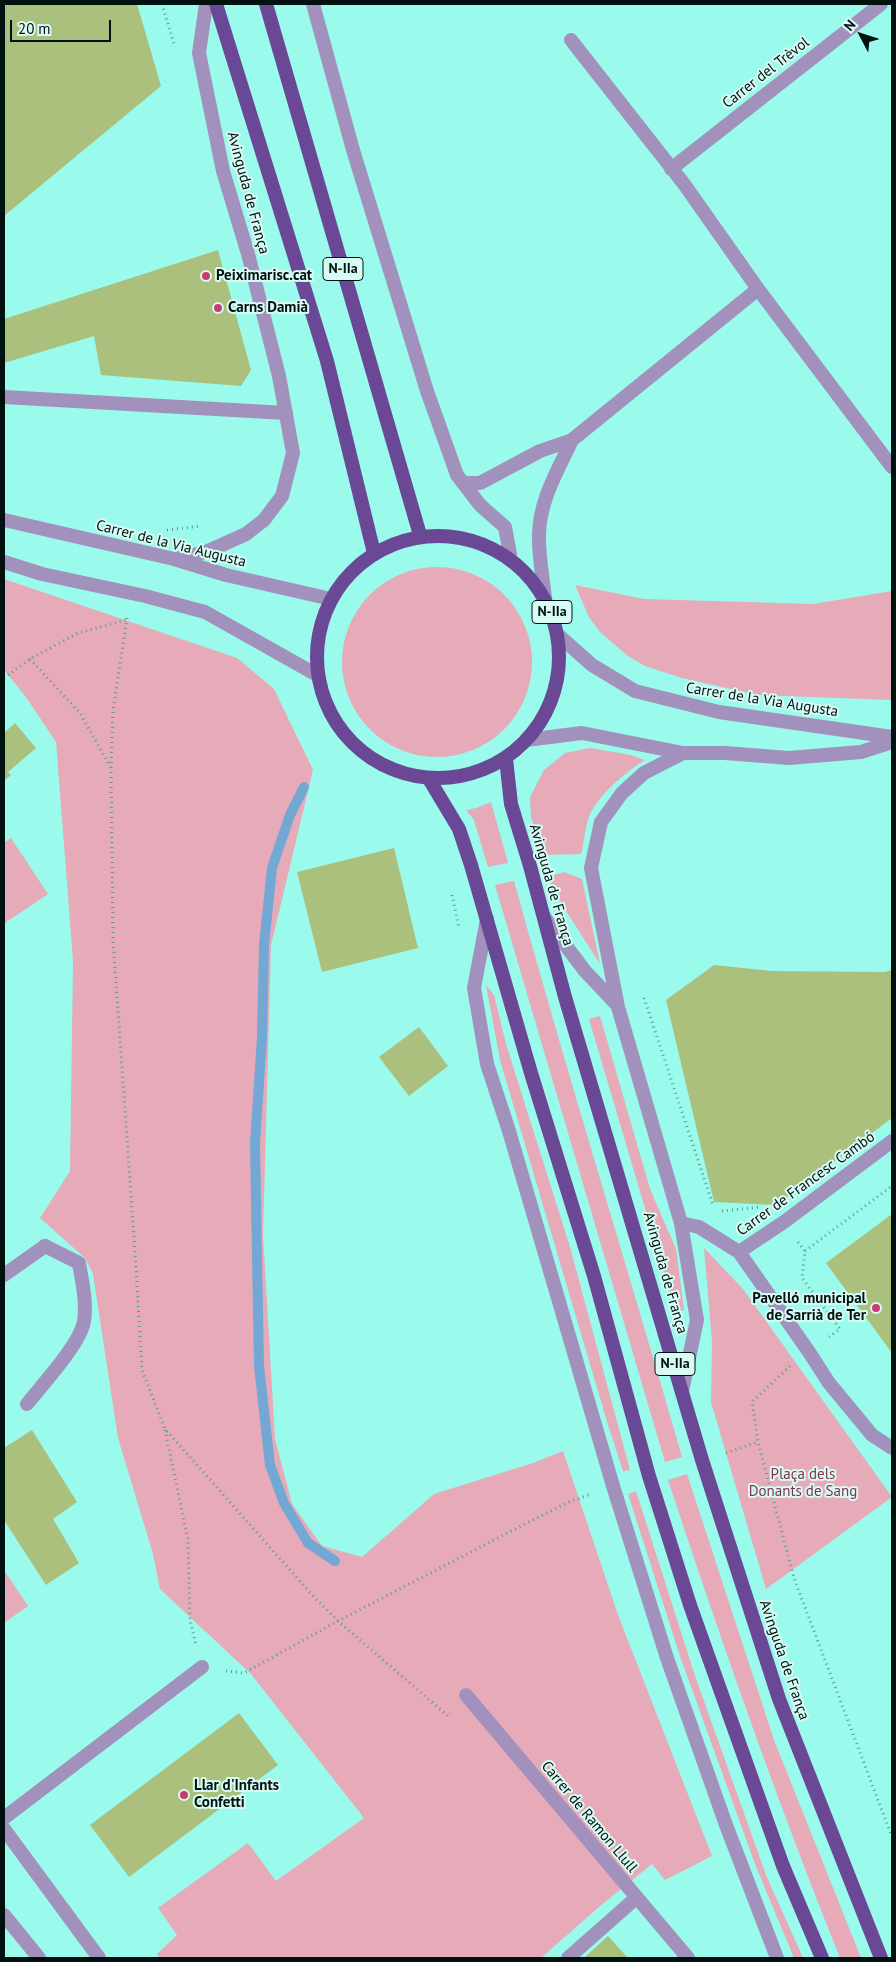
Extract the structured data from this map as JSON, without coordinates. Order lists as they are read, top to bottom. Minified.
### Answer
{"streets":{"main road":["Avinguda de França","N-IIa"],"street":["Carrer del Trèvol","Carrer de la Via Augusta","Carrer de Francesc Cambó","Carrer de Ramon Llull"]},"crossings":[["Avinguda de França","N-IIa"],["Avinguda de França","Carrer de la Via Augusta"],["N-IIa","Carrer de la Via Augusta"]],"parks":["Plaça dels Donants de Sang"],"places":["Peiximarisc.cat","Carns Damià","Pavelló municipal de Sarrià de Ter","Llar d'Infants Confetti"],"scale_bar":"20 m","north":"top left"}
